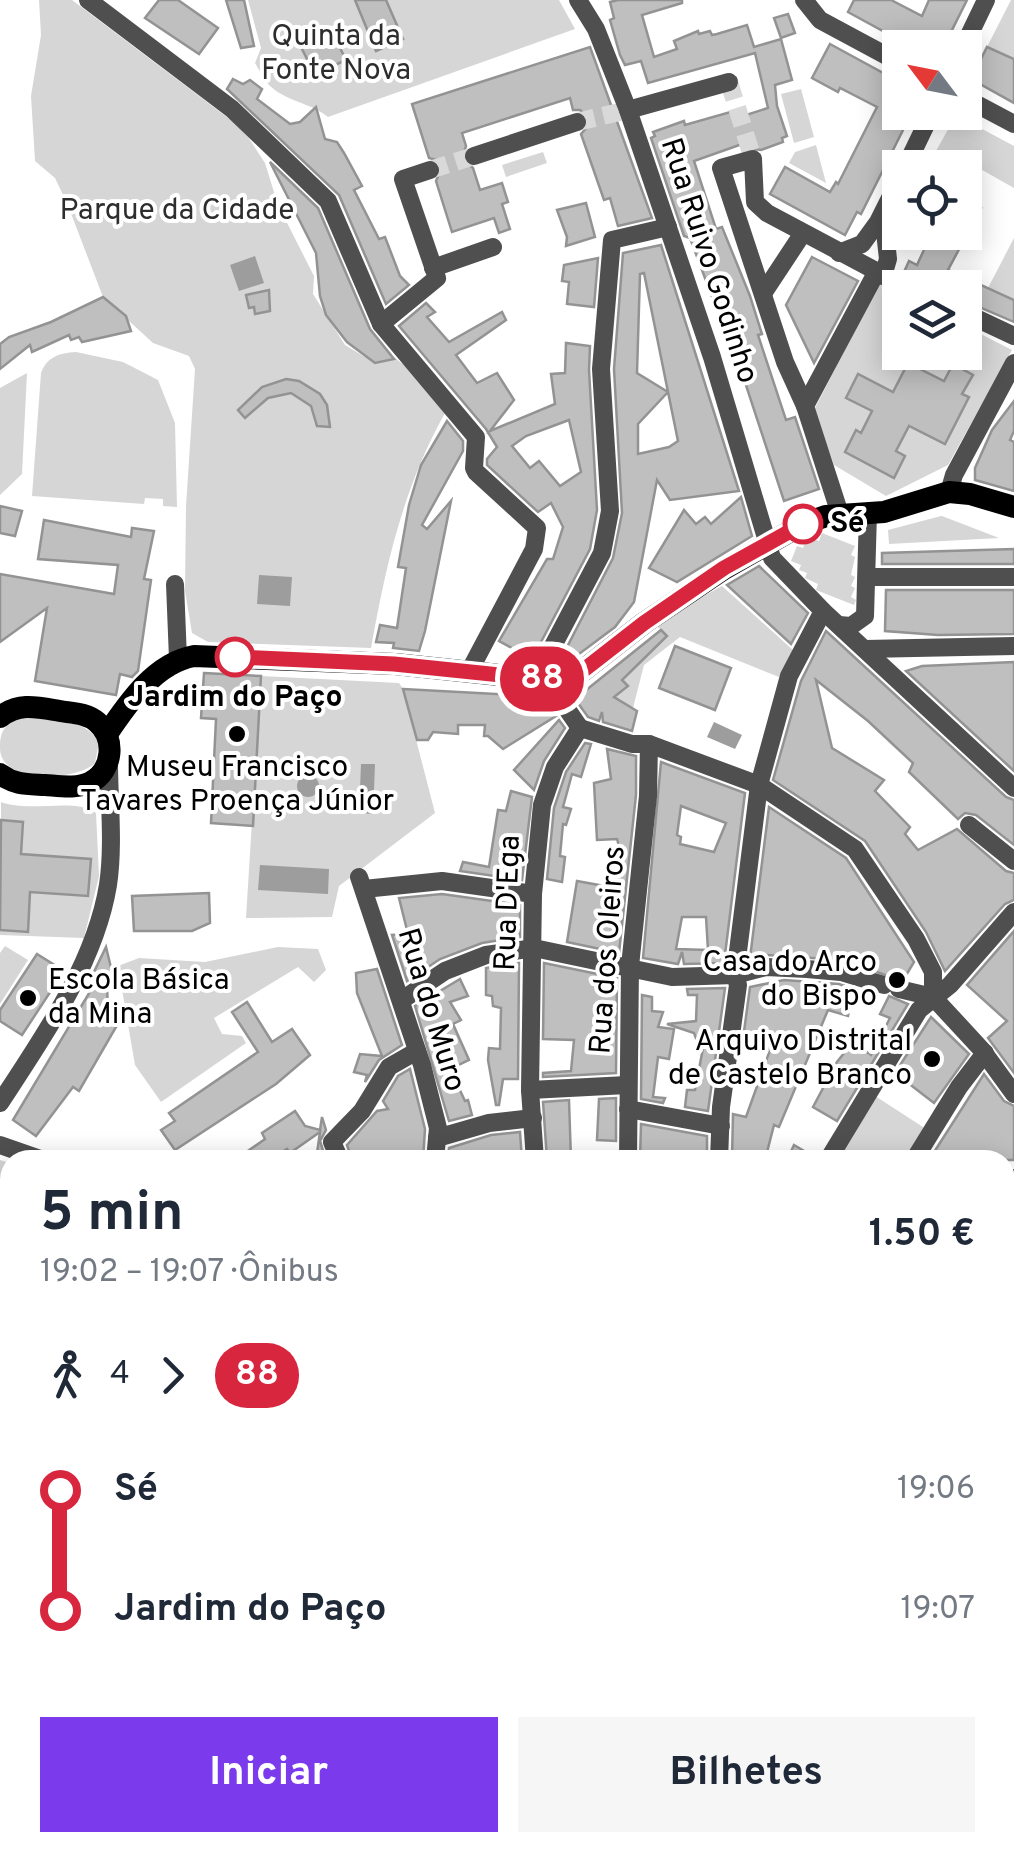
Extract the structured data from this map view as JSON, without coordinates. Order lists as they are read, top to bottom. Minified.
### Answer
{"streets":{"street":["Rua Ruivo Godinho","Rua D'Ega","Rua dos Oleiros","Rua do Muro"]},"crossings":[["Rua D'Ega","Rua do Muro"]],"parks":["Quinta da Fonte Nova","Parque da Cidade"],"places":["Sé","Jardim do Paço","Museu Francisco Tavares Proença Júnior","Casa do Arco do Bispo","Escola Básica da Mina","Arquivo Distrital de Castelo Branco"],"lines":["bus line 88"],"north":"top left","page":{"on_map":"88","heading":["5 min","19:02 – 19:07 · Ônibus","1.50 €"],"legs":["4","88"],"list":[{"name":"Sé","value":"19:06"},{"name":"Jardim do Paço","value":"19:07"}],"buttons":["Iniciar","Bilhetes"]}}
